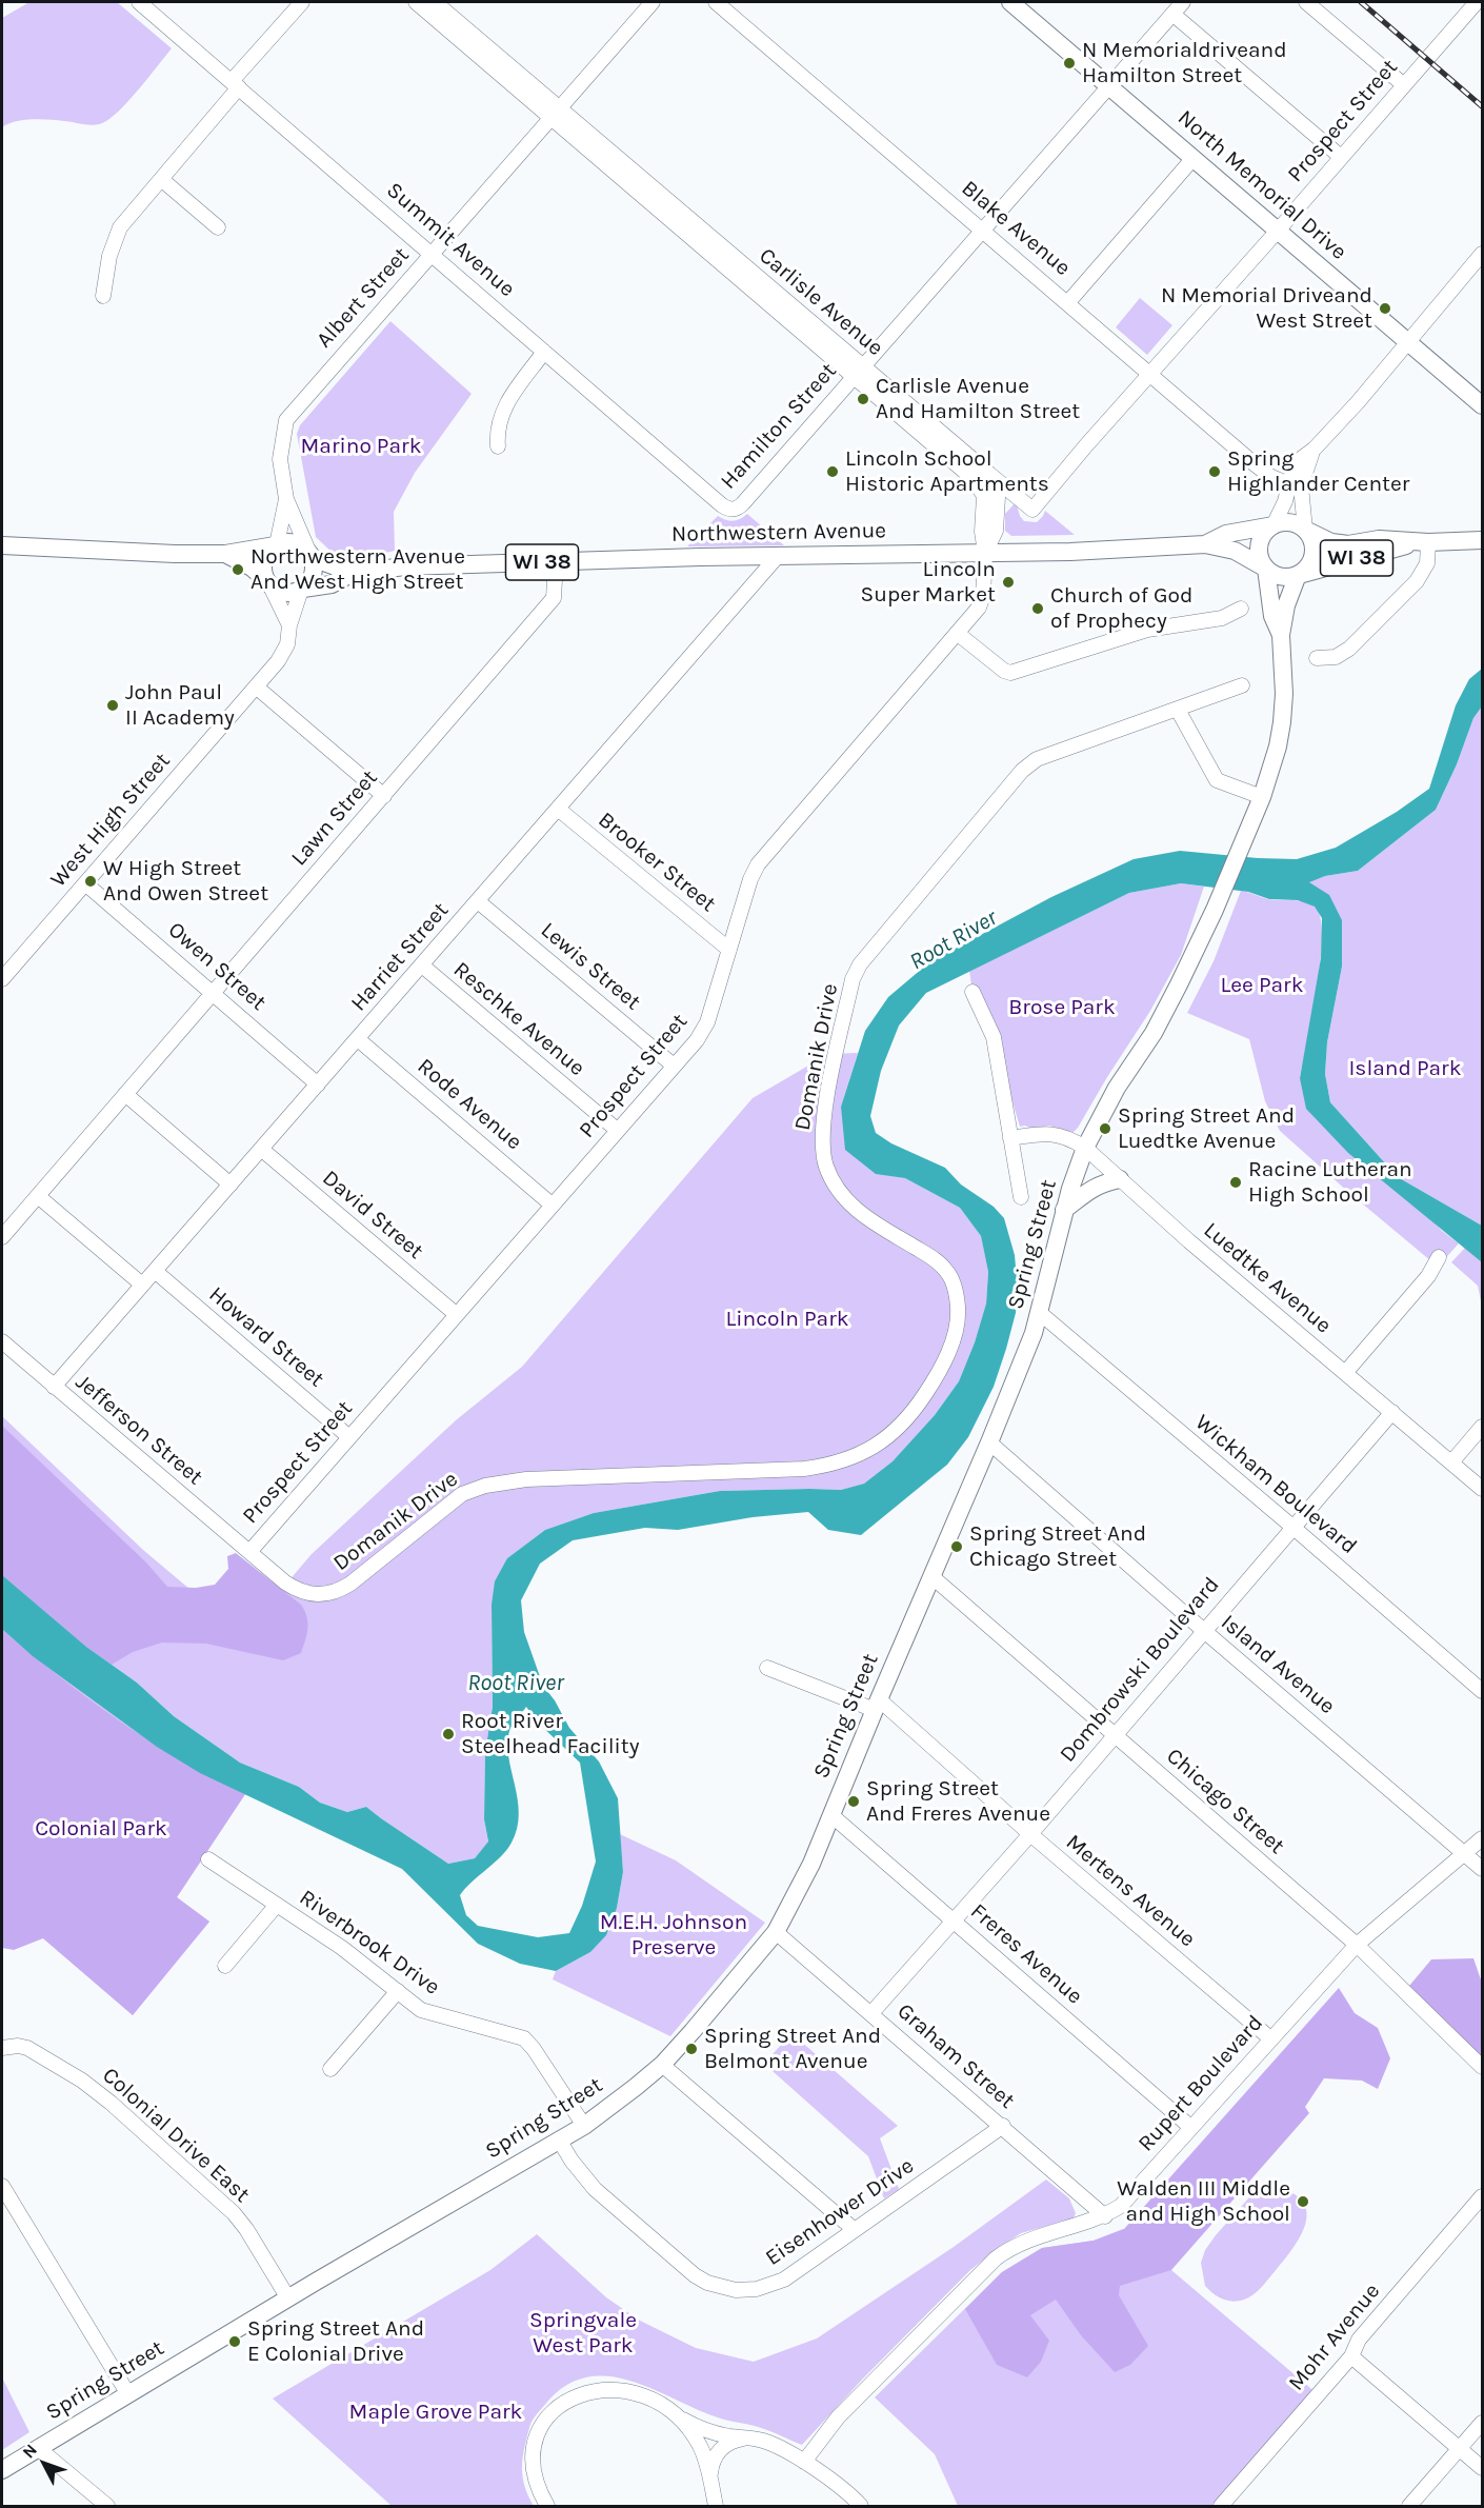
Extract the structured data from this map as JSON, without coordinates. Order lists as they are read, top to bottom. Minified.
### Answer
{"streets":{"main road":["North Memorial Drive","Northwestern Avenue","WI 38","Spring Street"],"street":["Prospect Street","Blake Avenue","Summit Avenue","Albert Street","Carlisle Avenue","Hamilton Street","Lawn Street","West High Street","Brooker Street","Harriet Street","Owen Street","Lewis Street","Reschke Avenue","Domanik Drive","Rode Avenue","David Street","Luedtke Avenue","Howard Street","Jefferson Street","Wickham Boulevard","Island Avenue","Dombrowski Boulevard","Chicago Street","Mertens Avenue","Riverbrook Drive","Freres Avenue","Graham Street","Rupert Boulevard","Colonial Drive East","Eisenhower Drive","Mohr Avenue"]},"crossings":[["Prospect Street","North Memorial Drive"],["Prospect Street","Blake Avenue"],["Prospect Street","Carlisle Avenue"],["Prospect Street","Northwestern Avenue"],["Prospect Street","Brooker Street"],["Prospect Street","Lewis Street"],["Prospect Street","Reschke Avenue"],["Prospect Street","Domanik Drive"],["Prospect Street","Rode Avenue"],["Prospect Street","David Street"],["Prospect Street","Howard Street"],["Prospect Street","Jefferson Street"],["North Memorial Drive","Hamilton Street"],["Blake Avenue","Hamilton Street"],["Summit Avenue","Albert Street"],["Summit Avenue","Hamilton Street"],["Albert Street","Carlisle Avenue"],["Albert Street","Northwestern Avenue"],["Albert Street","WI 38"],["Albert Street","West High Street"],["Carlisle Avenue","Hamilton Street"],["Carlisle Avenue","Northwestern Avenue"],["Northwestern Avenue","WI 38"],["Northwestern Avenue","Lawn Street"],["Northwestern Avenue","West High Street"],["Northwestern Avenue","Harriet Street"],["Northwestern Avenue","Spring Street"],["WI 38","West High Street"],["WI 38","Spring Street"],["Lawn Street","Owen Street"],["West High Street","Owen Street"],["Brooker Street","Harriet Street"],["Harriet Street","Owen Street"],["Harriet Street","Lewis Street"],["Harriet Street","Reschke Avenue"],["Harriet Street","Rode Avenue"],["Harriet Street","David Street"],["Harriet Street","Howard Street"],["Harriet Street","Jefferson Street"],["Domanik Drive","Jefferson Street"],["Spring Street","Luedtke Avenue"],["Spring Street","Wickham Boulevard"],["Spring Street","Island Avenue"],["Spring Street","Chicago Street"],["Spring Street","Mertens Avenue"],["Spring Street","Riverbrook Drive"],["Spring Street","Freres Avenue"],["Spring Street","Graham Street"],["Spring Street","Colonial Drive East"],["Spring Street","Eisenhower Drive"],["Luedtke Avenue","Dombrowski Boulevard"],["Wickham Boulevard","Dombrowski Boulevard"],["Island Avenue","Dombrowski Boulevard"],["Island Avenue","Rupert Boulevard"],["Dombrowski Boulevard","Chicago Street"],["Dombrowski Boulevard","Mertens Avenue"],["Dombrowski Boulevard","Freres Avenue"],["Dombrowski Boulevard","Graham Street"],["Chicago Street","Rupert Boulevard"],["Mertens Avenue","Rupert Boulevard"],["Freres Avenue","Rupert Boulevard"],["Graham Street","Rupert Boulevard"],["Graham Street","Eisenhower Drive"]],"water":["Root River"],"parks":["Marino Park","Lee Park","Brose Park","Island Park","Lincoln Park","Colonial Park","M.E.H. Johnson Preserve","Springvale West Park","Maple Grove Park"],"places":["N Memorialdriveand Hamilton Street","N Memorial Driveand West Street","Carlisle Avenue And Hamilton Street","Lincoln School Historic Apartments","Spring Highlander Center","Northwestern Avenue And West High Street","Lincoln Super Market","Church of God of Prophecy","John Paul II Academy","W High Street And Owen Street","Spring Street And Luedtke Avenue","Racine Lutheran High School","Spring Street And Chicago Street","Root River Steelhead Facility","Spring Street And Freres Avenue","Spring Street And Belmont Avenue","Walden III Middle and High School","Spring Street And E Colonial Drive"],"north":"top left"}
